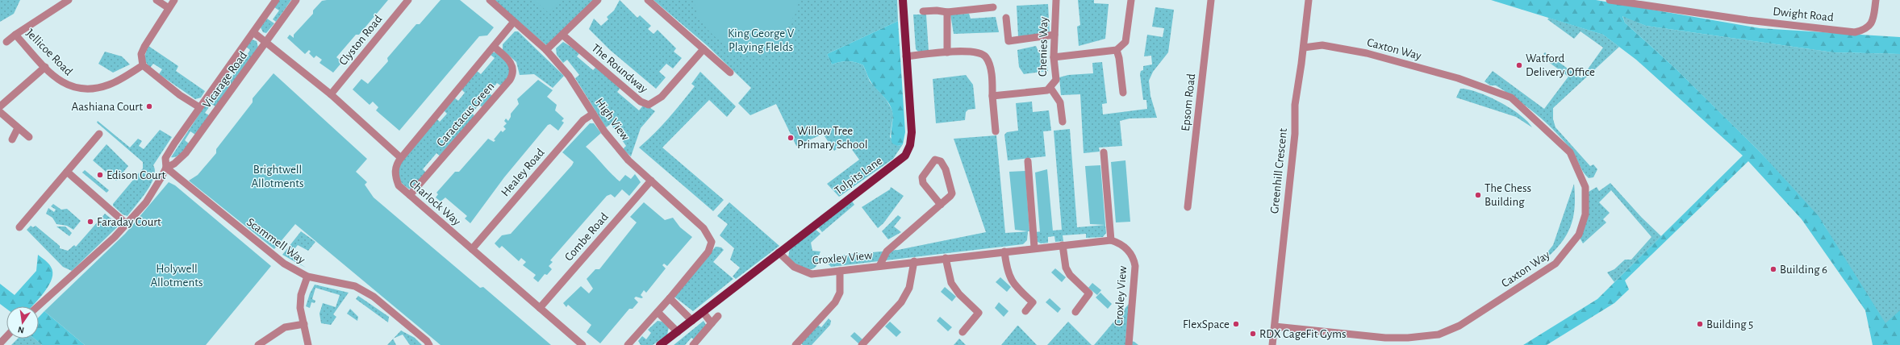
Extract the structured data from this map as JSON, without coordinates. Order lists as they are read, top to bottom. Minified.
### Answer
{"streets":{"main road":["Tolpits Lane"],"street":["Dwight Road","Clyston Road","Chenies Way","Caxton Way","Jellicoe Road","The Roundway","Vicarage Road","Epsom Road","Caractacus Green","High View","Greenhill Crescent","Healey Road","Charlock Way","Combe Road","Scammell Way","Croxley View"]},"crossings":[["Caxton Way","Greenhill Crescent"],["Vicarage Road","Scammell Way"],["Caractacus Green","High View"],["Caractacus Green","Charlock Way"],["High View","Healey Road"],["High View","Combe Road"],["Healey Road","Charlock Way"],["Tolpits Lane","Croxley View"],["Charlock Way","Combe Road"]],"parks":["King George V Playing FIelds","Brightwell Allotments","Holywell Allotments"],"places":["Watford Delivery Office","Aashiana Court","Willow Tree Primary School","Edison Court","The Chess Building","Faraday Court","Building 6","FlexSpace","Building 5","RDX CageFit Gyms"],"north":"bottom"}
